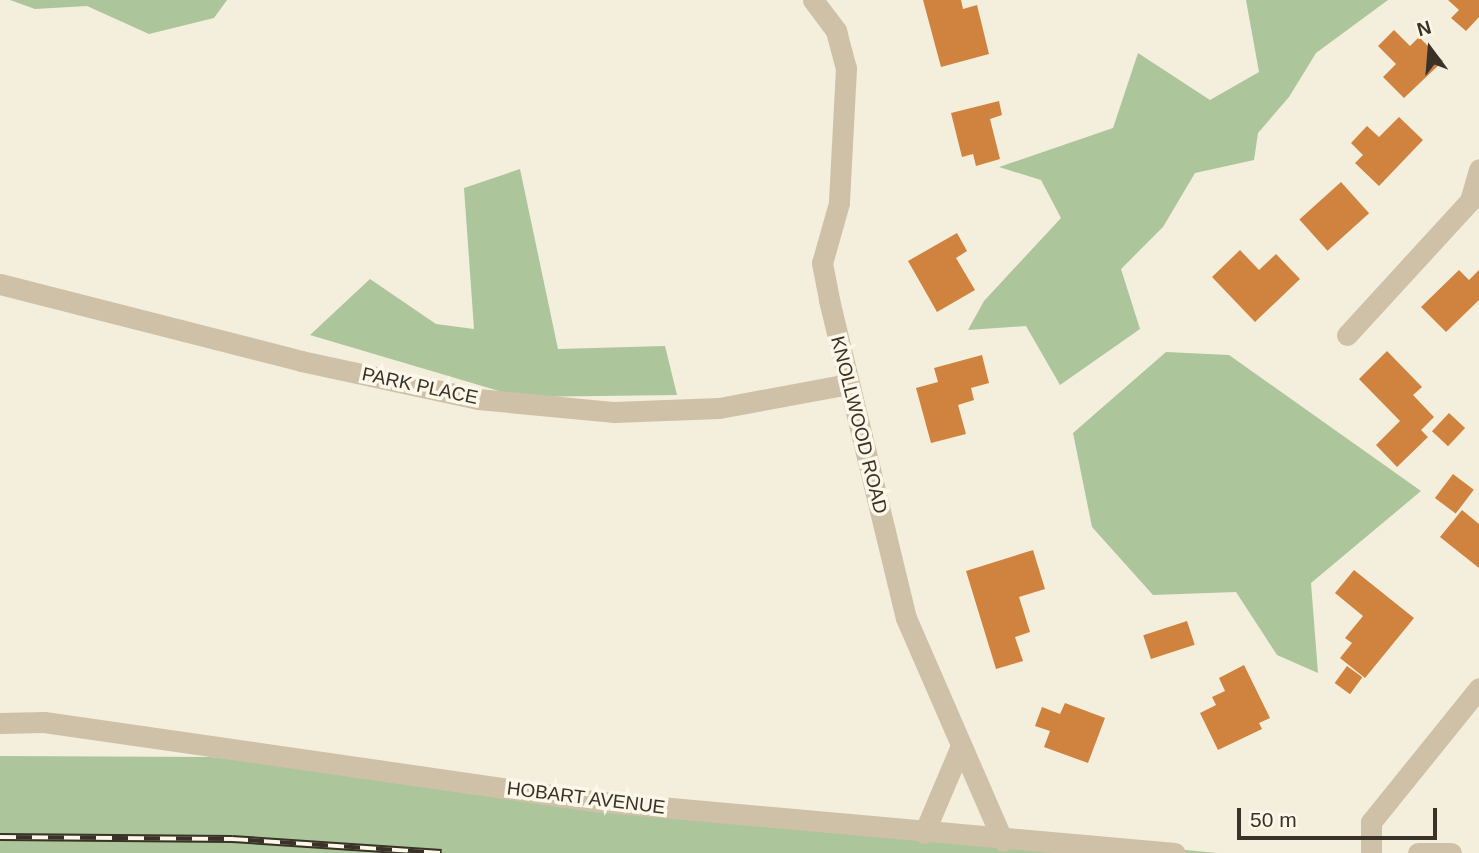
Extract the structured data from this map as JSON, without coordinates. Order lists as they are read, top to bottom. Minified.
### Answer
{"streets":{"street":["PARK PLACE","KNOLLWOOD ROAD","HOBART AVENUE"]},"crossings":[["PARK PLACE","KNOLLWOOD ROAD"],["KNOLLWOOD ROAD","HOBART AVENUE"]],"scale_bar":"50 m","north":"top"}
